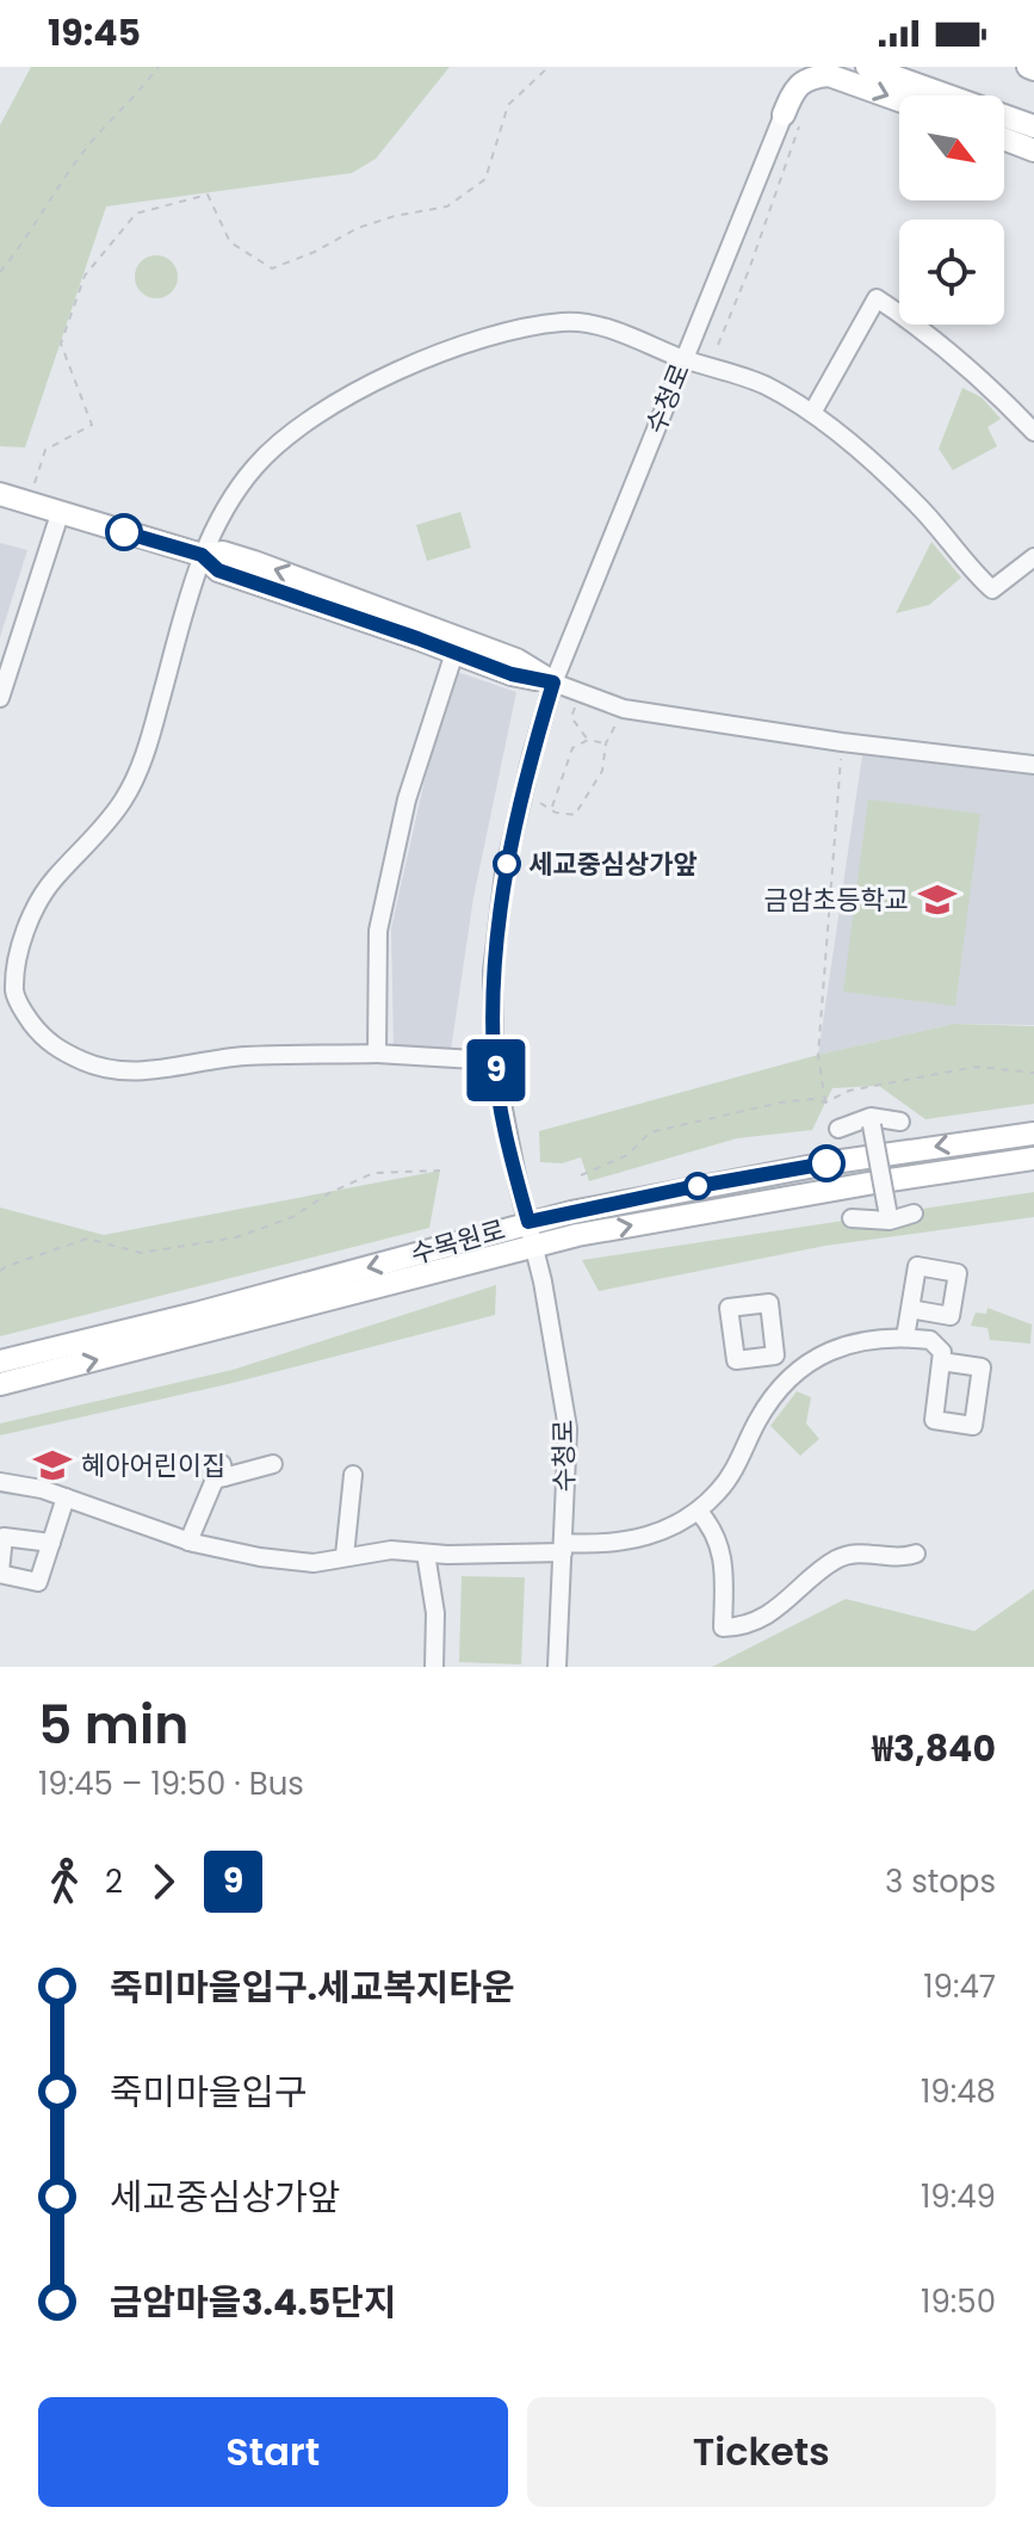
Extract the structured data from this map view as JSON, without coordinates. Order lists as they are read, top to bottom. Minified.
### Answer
{"streets":{"street":["수청로","수목원로"]},"crossings":[["수청로","수목원로"]],"places":{"other":["세교중심상가앞"],"school or university":["금암초등학교","혜아어린이집"]},"lines":["bus line 9"],"north":"bottom right","page":{"status":"19:45","on_map":"9","heading":["5 min","19:45 – 19:50 · Bus","₩3,840"],"legs":["2","9","3 stops"],"list":[{"name":"죽미마을입구.세교복지타운","value":"19:47"},{"name":"죽미마을입구","value":"19:48"},{"name":"세교중심상가앞","value":"19:49"},{"name":"금암마을3.4.5단지","value":"19:50"}],"buttons":["Start","Tickets"]}}
